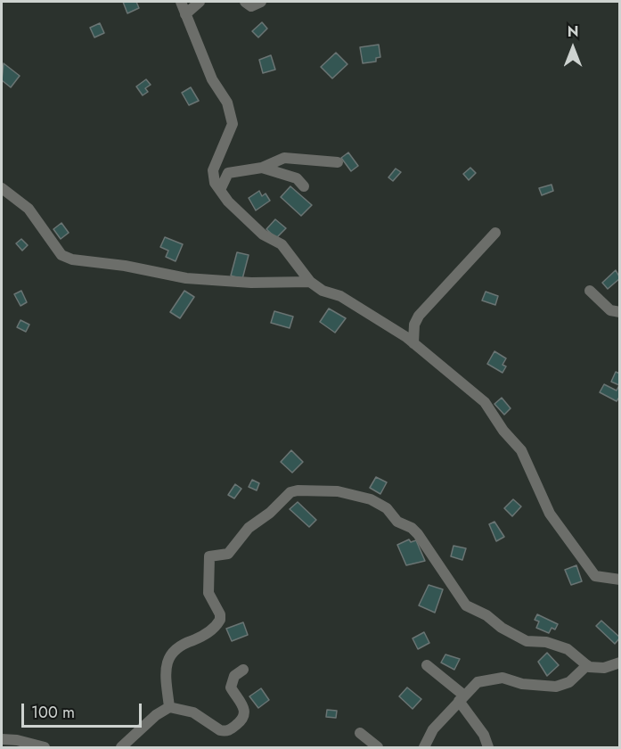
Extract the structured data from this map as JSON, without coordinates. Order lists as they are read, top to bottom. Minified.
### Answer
{"scale_bar":"100 m","north":"top"}
